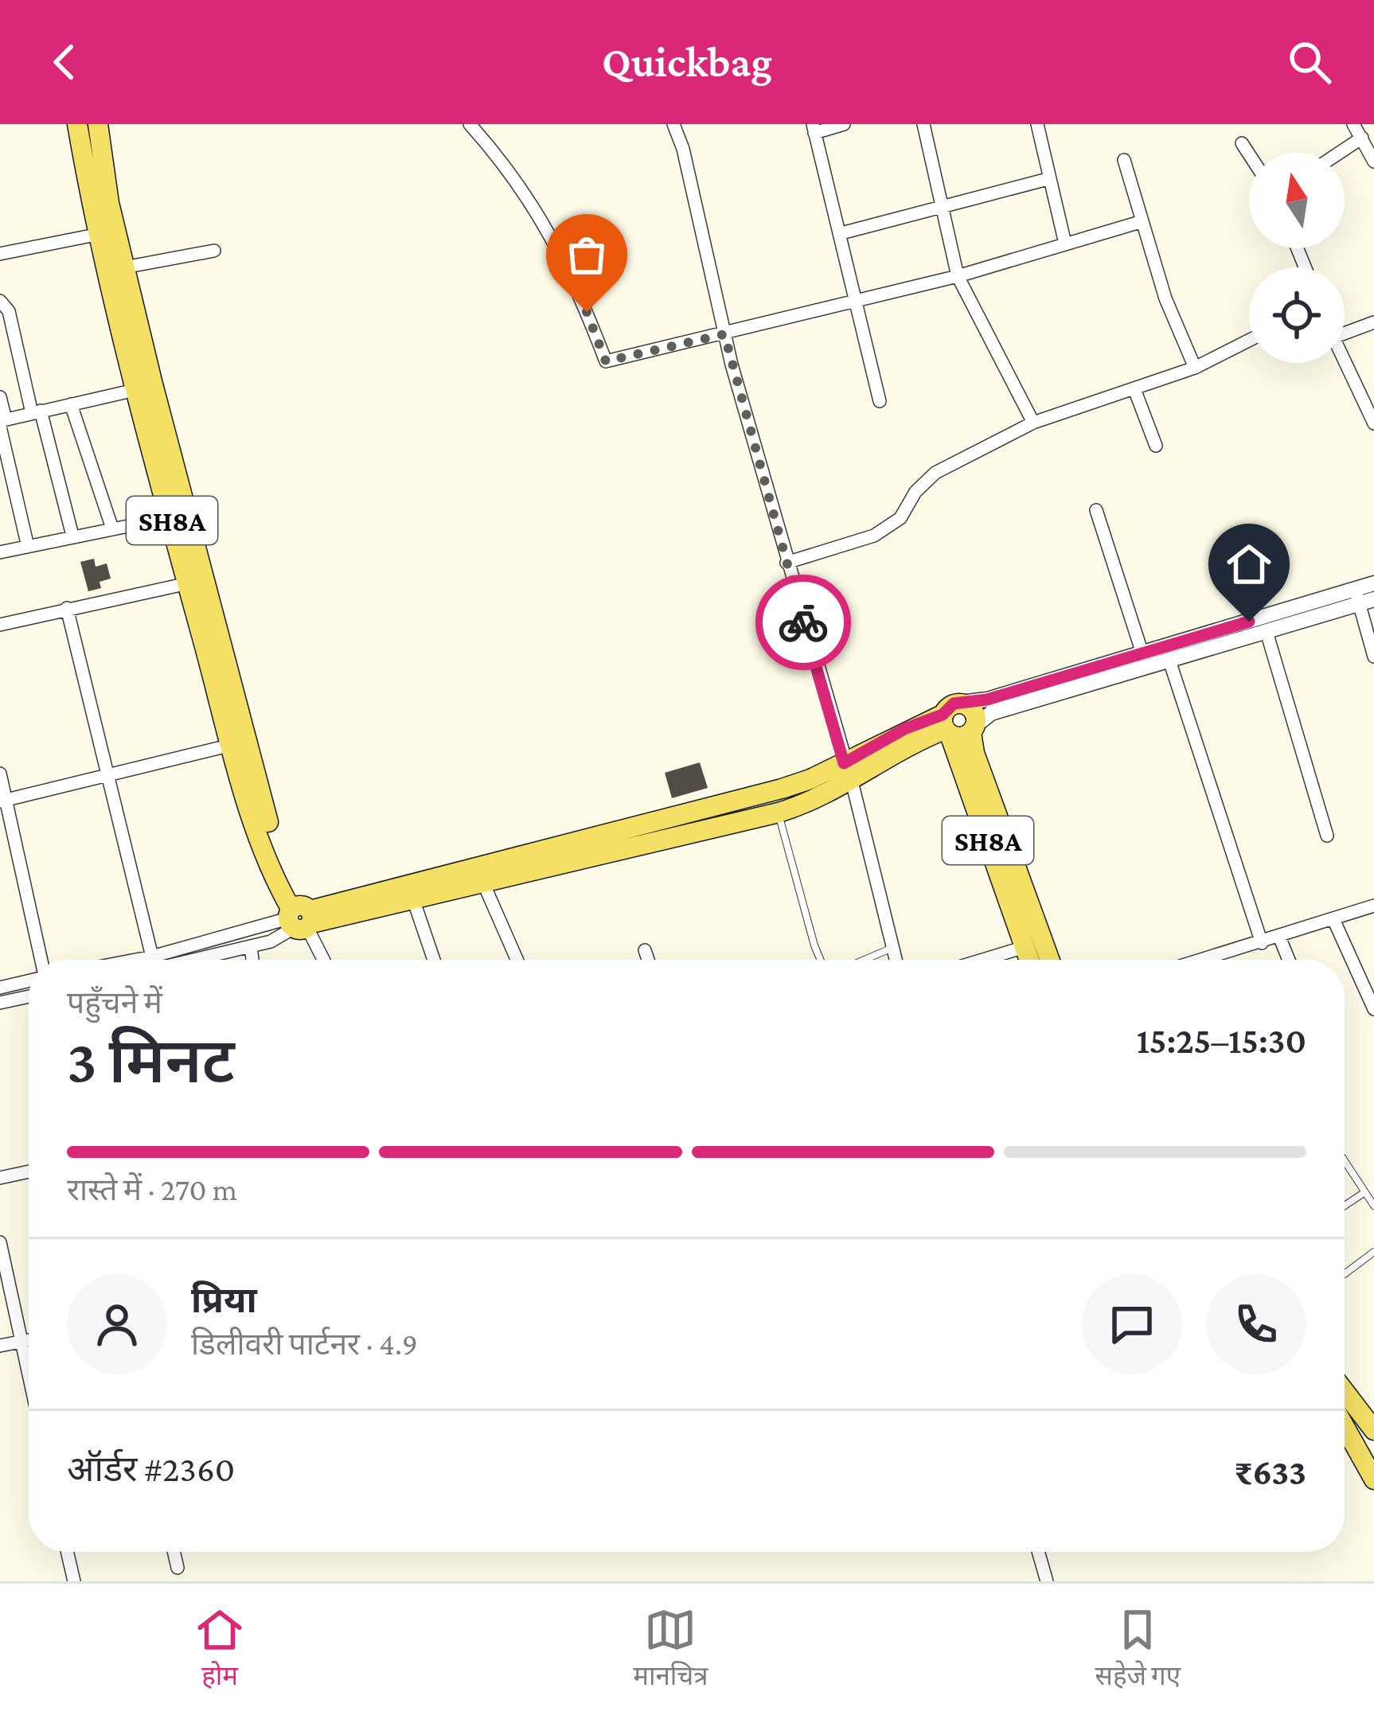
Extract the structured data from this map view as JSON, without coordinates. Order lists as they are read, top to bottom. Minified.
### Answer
{"streets":{"main road":["SH8A"]},"north":"top","page":{"header":"Quickbag","heading":["3 मिनट","पहुँचने में","15:25–15:30"],"panel":["प्रिया","डिलीवरी पार्टनर · 4.9","ऑर्डर #2360","₹633"],"bar":"रास्ते में · 270 m","tabs":["होम","मानचित्र","सहेजे गए"]}}
